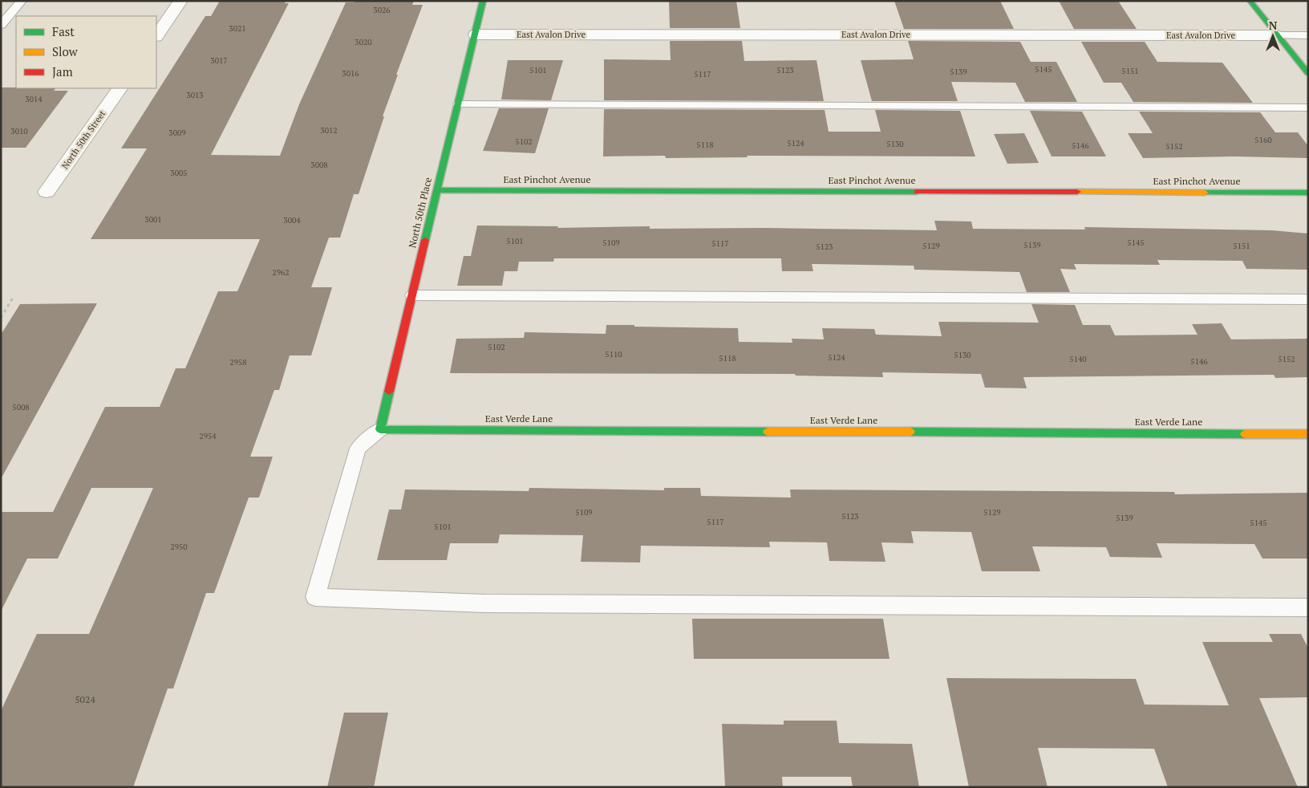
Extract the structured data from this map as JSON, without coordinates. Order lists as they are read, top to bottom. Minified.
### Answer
{"streets":{"street":["East Avalon Drive","North 50th Street","East Pinchot Avenue","North 50th Place","East Verde Lane"]},"crossings":[["East Avalon Drive","North 50th Place"],["East Pinchot Avenue","North 50th Place"],["North 50th Place","East Verde Lane"]],"house_numbers":["3026","3021","3020","3017","5145","5101","5123","5151","5139","3016","5117","3013","3014","3012","3010","3009","5160","5102","5124","5130","5118","5146","5152","3008","3005","3001","3004","5101","5109","5145","5117","5139","5129","5151","5123","2962","5102","5110","5130","5124","5118","5140","5152","5146","2958","5008","2954","5109","5129","5123","5139","5117","5145","5101","2950","5024"],"legend":["Fast","Slow","Jam"],"north":"top"}
